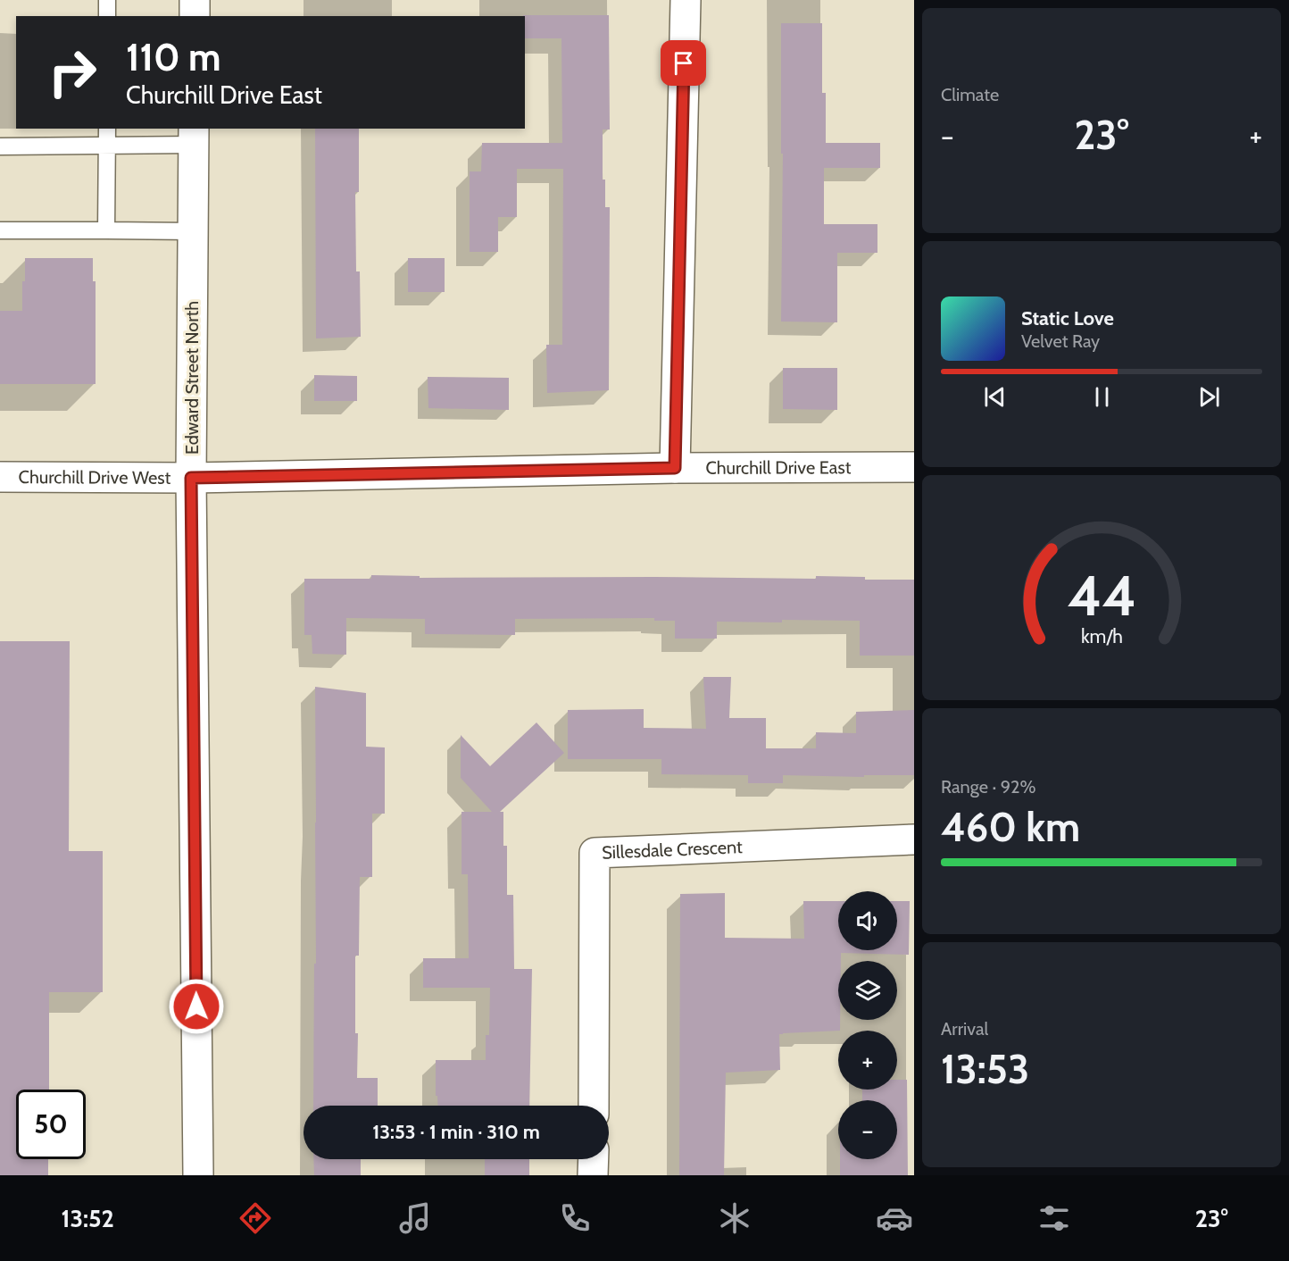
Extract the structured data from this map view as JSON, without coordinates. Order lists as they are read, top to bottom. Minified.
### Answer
{"streets":{"street":["Edward Street North","Churchill Drive East","Churchill Drive West","Sillesdale Crescent"]},"crossings":[["Edward Street North","Churchill Drive East"],["Edward Street North","Churchill Drive West"],["Churchill Drive East","Churchill Drive West"]],"page":{"tile":["Climate",["Range · 92%","460 km"],["Arrival","13:53"]],"turn":["110 m","Churchill Drive East"],"heat":["−","23°","+"],"song":["Static Love","Velvet Ray"],"map_buttons":["+","−"],"limit":"50","trip":"13:53 · 1 min · 310 m","tabs":["13:52","23°"],"gauge":["44","km/h"]}}
